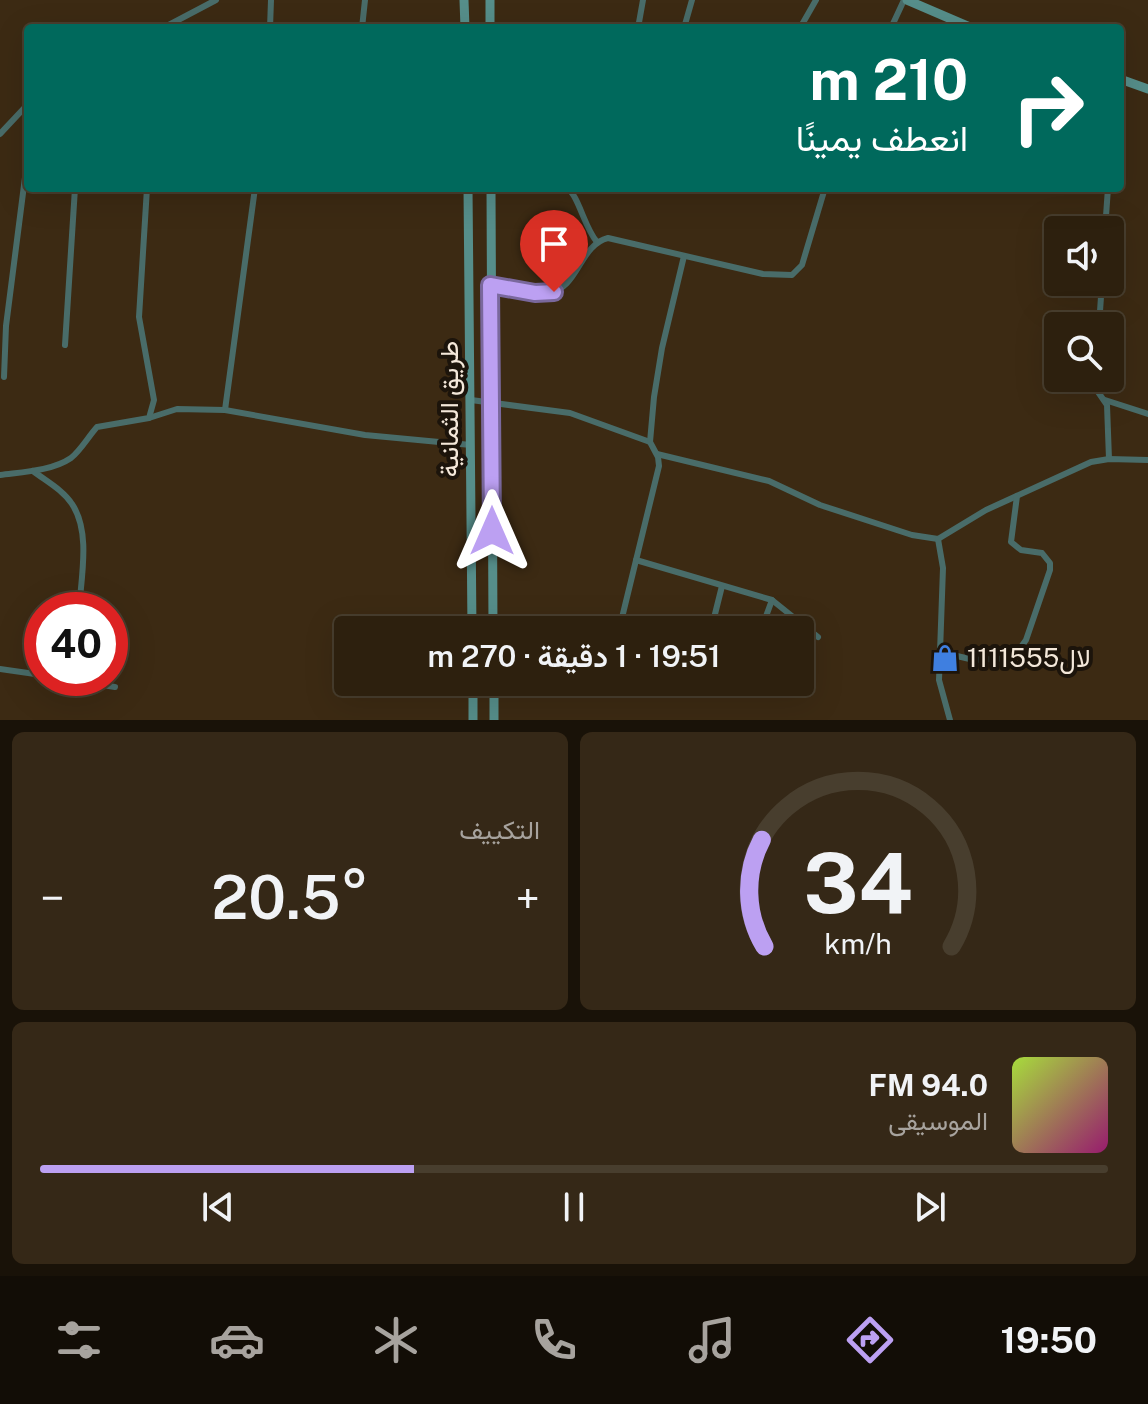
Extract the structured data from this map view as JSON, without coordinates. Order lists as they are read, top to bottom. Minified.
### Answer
{"streets":{"street":["طريق الثمانية"]},"places":{"shop":["1111555لال"]},"page":{"turn":["210 m","انعطف يمينًا"],"limit":"40","trip":"19:51 · 1 دقيقة · 270 m","tile":"التكييف","heat":["−","20.5°","+"],"song":["94.0 FM","الموسيقى"],"tabs":"19:50","gauge":["34","km/h"]}}
